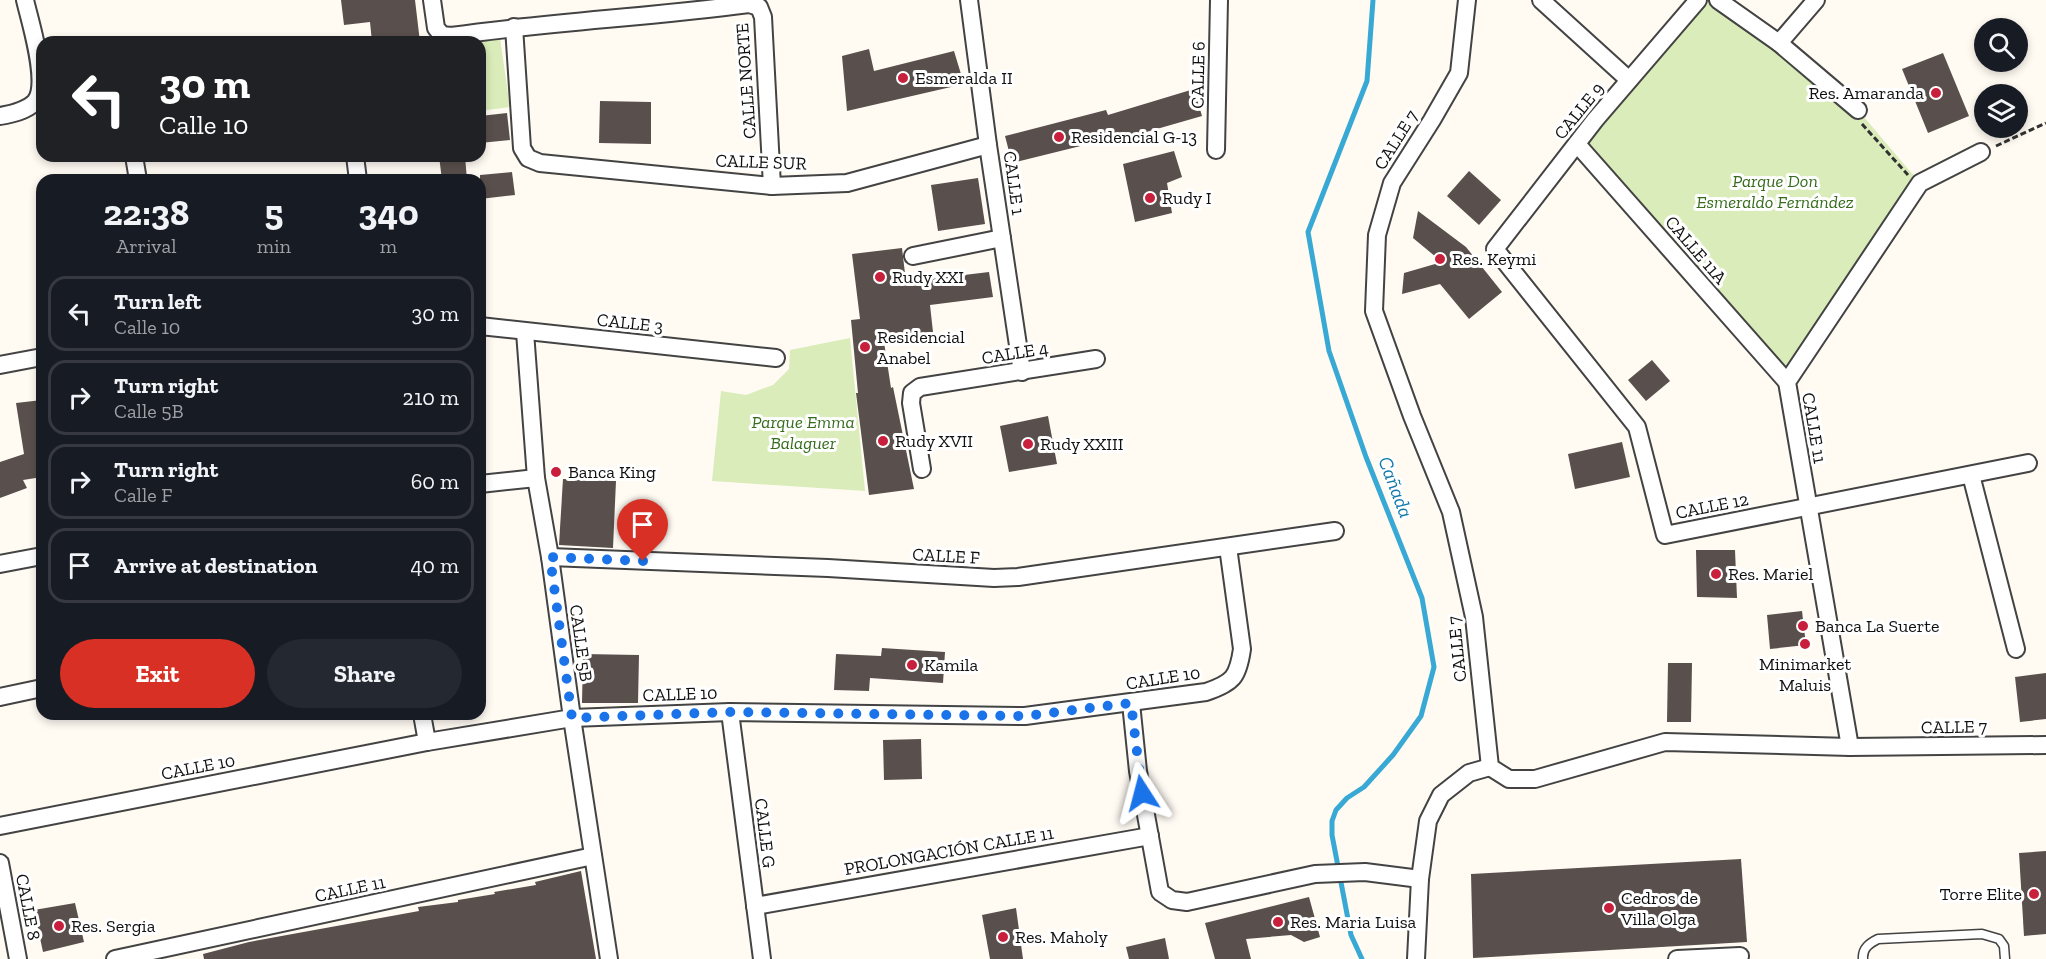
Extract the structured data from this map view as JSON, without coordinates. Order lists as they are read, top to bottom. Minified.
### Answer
{"streets":{"street":["CALLE 6","CALLE NORTE","CALLE 9","CALLE 7","CALLE SUR","CALLE 1","CALLE 11A","CALLE 3","CALLE 4","CALLE 11","CALLE 12","CALLE F","CALLE 5B","CALLE 10","CALLE G","PROLONGACIÓN CALLE 11","CALLE 8"]},"crossings":[["CALLE NORTE","CALLE SUR"],["CALLE 9","CALLE 11A"],["CALLE 9","CALLE 12"],["CALLE 7","CALLE 11"],["CALLE SUR","CALLE 1"],["CALLE 1","CALLE 4"],["CALLE 11A","CALLE 11"],["CALLE 3","CALLE 5B"],["CALLE 11","CALLE 12"],["CALLE 11","CALLE 5B"],["CALLE F","CALLE 5B"],["CALLE F","CALLE 10"],["CALLE 5B","CALLE 10"],["CALLE 10","CALLE G"],["CALLE G","PROLONGACIÓN CALLE 11"]],"water":["Cañada"],"parks":["Parque Don Esmeraldo Fernández","Parque Emma Balaguer"],"places":["Esmeralda II","Res. Amaranda","Residencial G-13","Rudy I","Res. Keymi","Rudy XXI","Residencial Anabel","Rudy XVII","Rudy XXIII","Banca King","Res. Mariel","Banca La Suerte","Minimarket Maluis","Kamila","Torre Elite","Cedros de Villa Olga","Res. Maria Luisa","Res. Sergia","Res. Maholy"],"page":{"turn":["30 m","Calle 10"],"eta":["22:38","Arrival","5","min","340","m"],"list":[{"name":"Turn left","note":"Calle 10","value":"30 m"},{"name":"Turn right","note":"Calle 5B","value":"210 m"},{"name":"Turn right","note":"Calle F","value":"60 m"},{"name":"Arrive at destination","value":"40 m"}],"buttons":["Exit","Share"]}}
